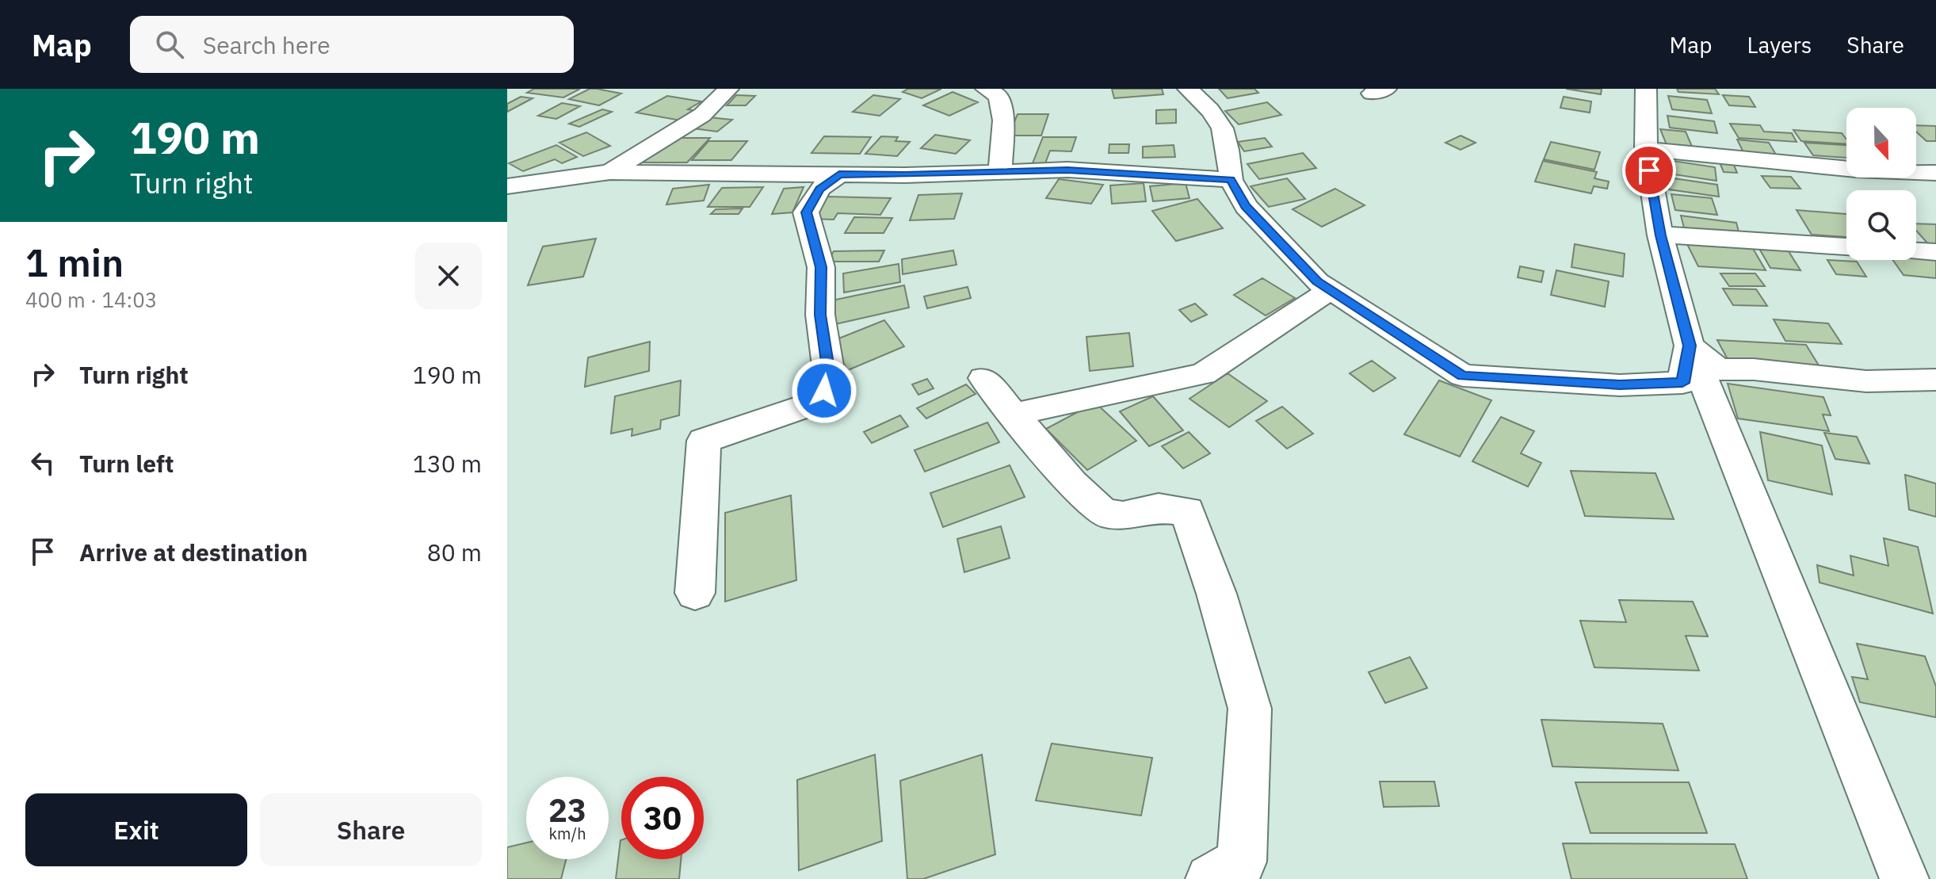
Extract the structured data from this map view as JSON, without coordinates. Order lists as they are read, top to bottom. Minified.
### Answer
{"north":"bottom","page":{"header":"Map","search":"Search here","nav":["Map","Layers","Share"],"turn":["190 m","Turn right"],"heading":["1 min","400 m · 14:03"],"list":[{"name":"Turn right","value":"190 m"},{"name":"Turn left","value":"130 m"},{"name":"Arrive at destination","value":"80 m"}],"speed":"23 km/h","limit":"30","buttons":["Exit","Share"]}}
